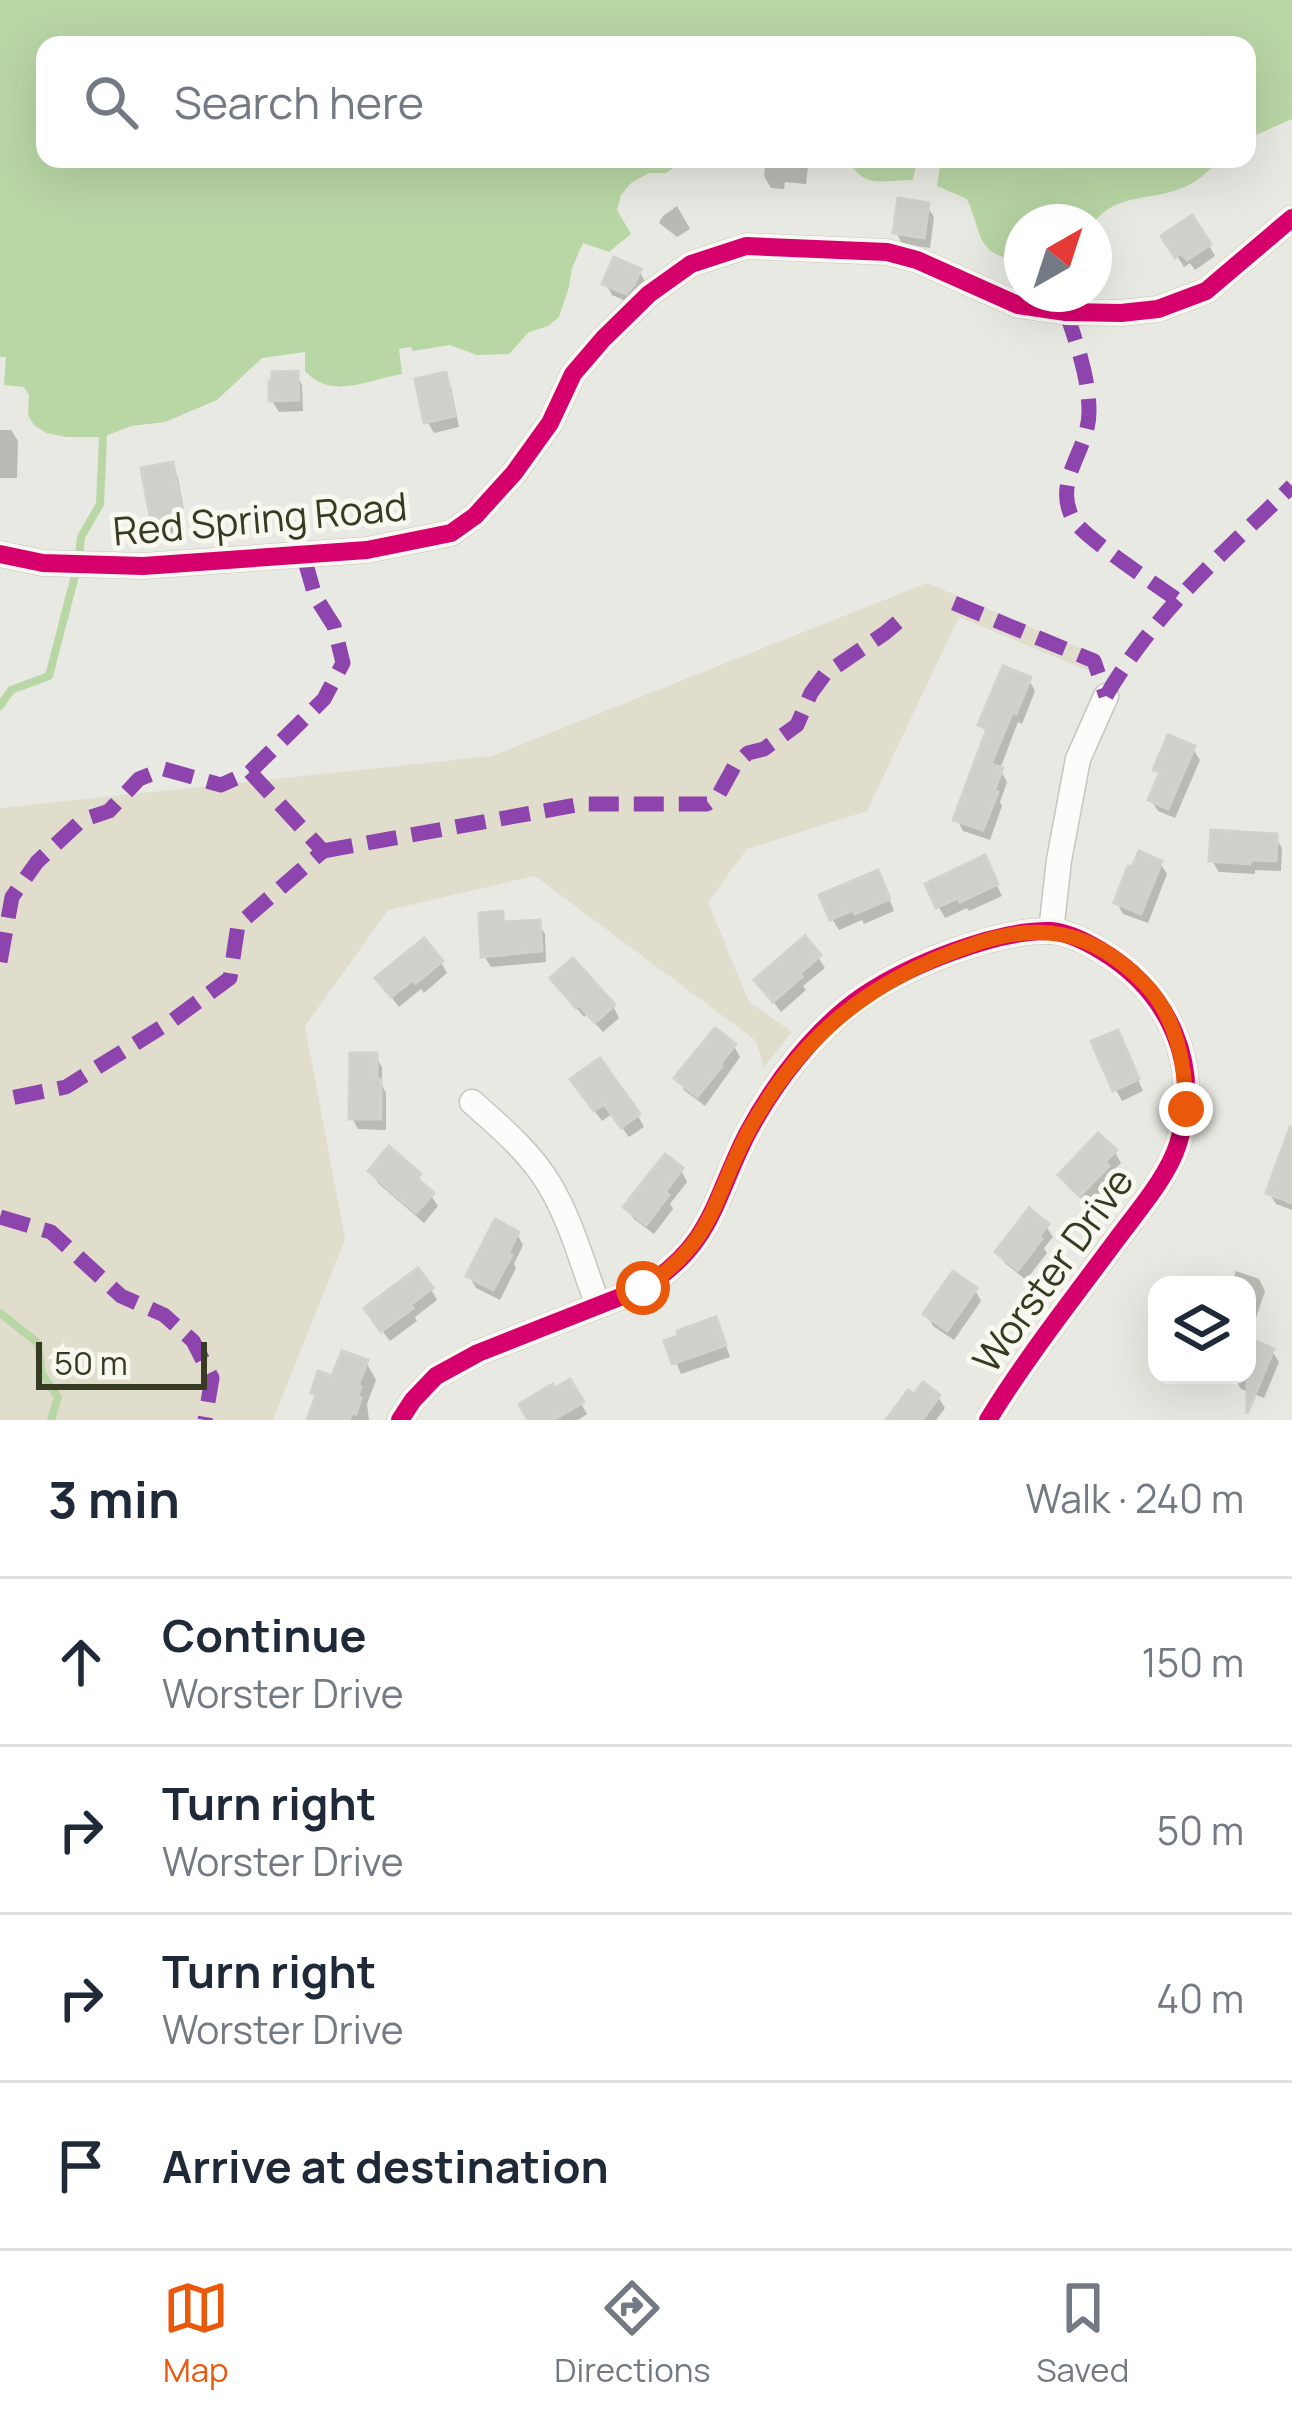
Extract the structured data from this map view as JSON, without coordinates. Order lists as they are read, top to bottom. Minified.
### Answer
{"streets":{"street":["Red Spring Road","Worster Drive"]},"scale_bar":"50 m","north":"top right","page":{"search":"Search here","scale":"50 m","heading":["3 min","Walk · 240 m"],"list":[["Continue","Worster Drive","150 m"],["Turn right","Worster Drive","50 m"],["Turn right","Worster Drive","40 m"],"Arrive at destination"],"nav":["Map","Directions","Saved"]}}
